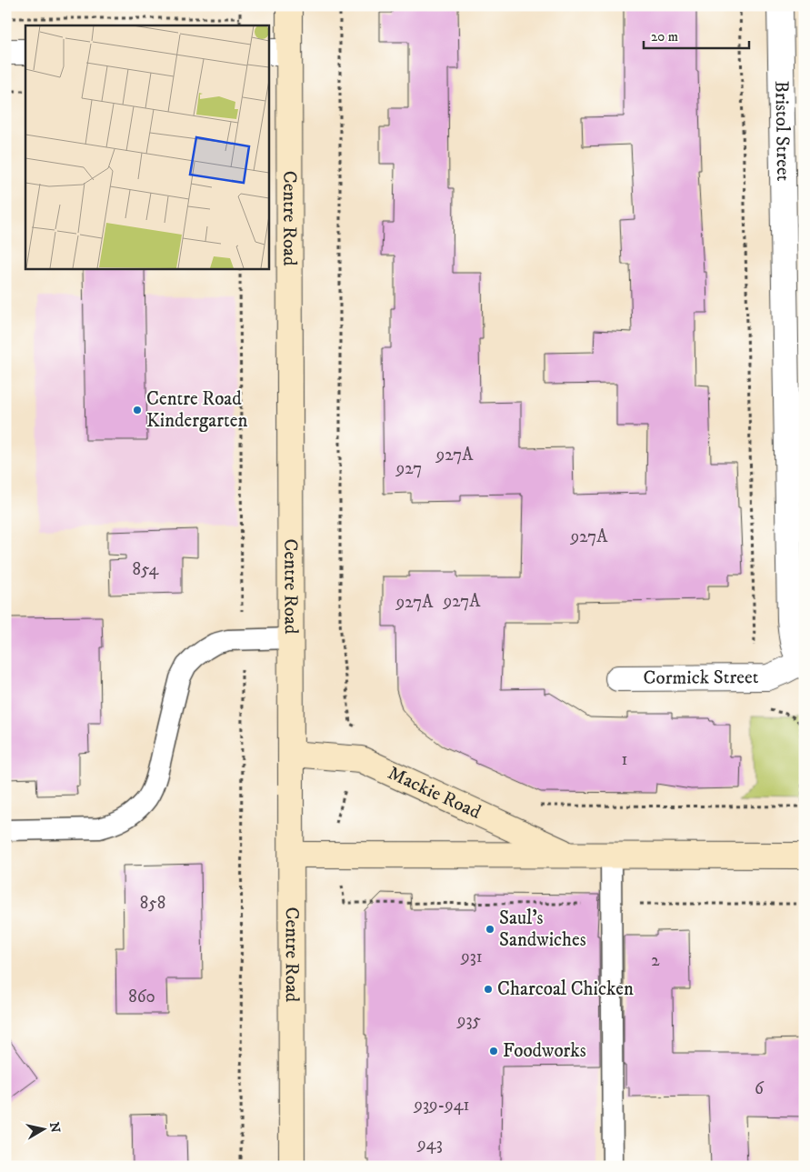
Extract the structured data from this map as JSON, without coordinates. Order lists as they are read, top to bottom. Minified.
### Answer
{"streets":{"main road":["Centre Road","Mackie Road"],"street":["Bristol Street","Cormick Street"]},"crossings":[["Bristol Street","Cormick Street"],["Centre Road","Mackie Road"]],"places":["Centre Road Kindergarten","Saul's Sandwiches","Charcoal Chicken","Foodworks"],"house_numbers":["927A","927","927A","854","927A","927A","1","858","931","2","860","935","6","939-941","943"],"scale_bar":"20 m","north":"right"}
